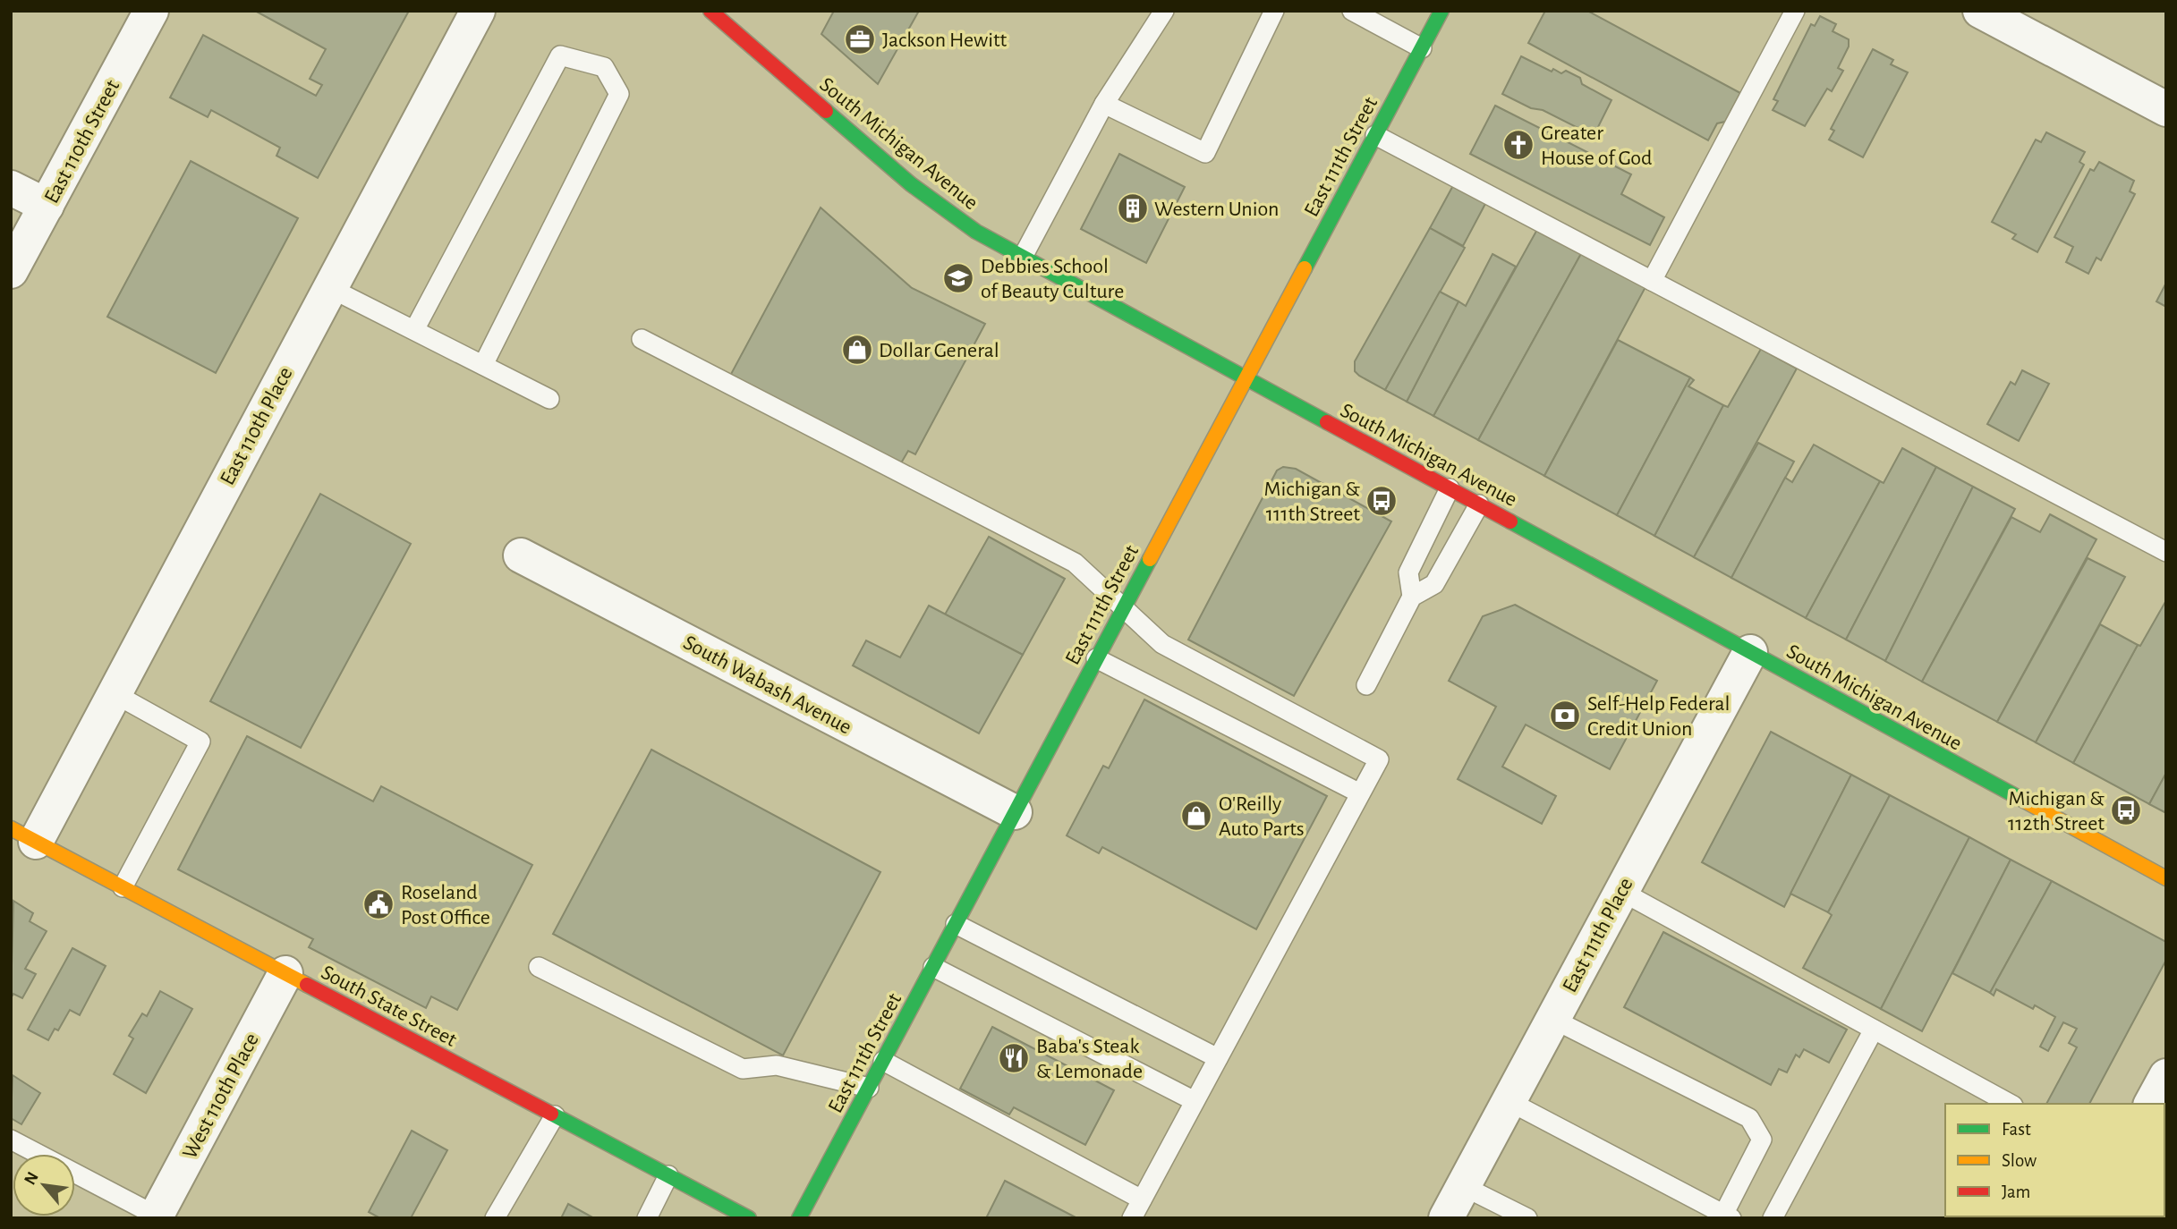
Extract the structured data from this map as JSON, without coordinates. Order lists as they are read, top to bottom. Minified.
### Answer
{"streets":{"main road":["South Michigan Avenue","East 111th Street","South State Street"],"street":["East 110th Street","East 110th Place","South Wabash Avenue","East 111th Place","West 110th Place"]},"crossings":[["South Michigan Avenue","East 111th Street"],["South Michigan Avenue","East 111th Place"],["East 111th Street","South Wabash Avenue"],["East 110th Place","South State Street"],["South State Street","West 110th Place"]],"places":{"office":["Jackson Hewitt"],"church":["Greater House of God"],"building":["Western Union"],"school or university":["Debbies School of Beauty Culture"],"shop":["Dollar General","O'Reilly Auto Parts"],"bus stop":["Michigan & 111th Street","Michigan & 112th Street"],"bank":["Self-Help Federal Credit Union"],"public building":["Roseland Post Office"],"restaurant":["Baba's Steak & Lemonade"]},"legend":["Fast","Slow","Jam"],"north":"top left"}
